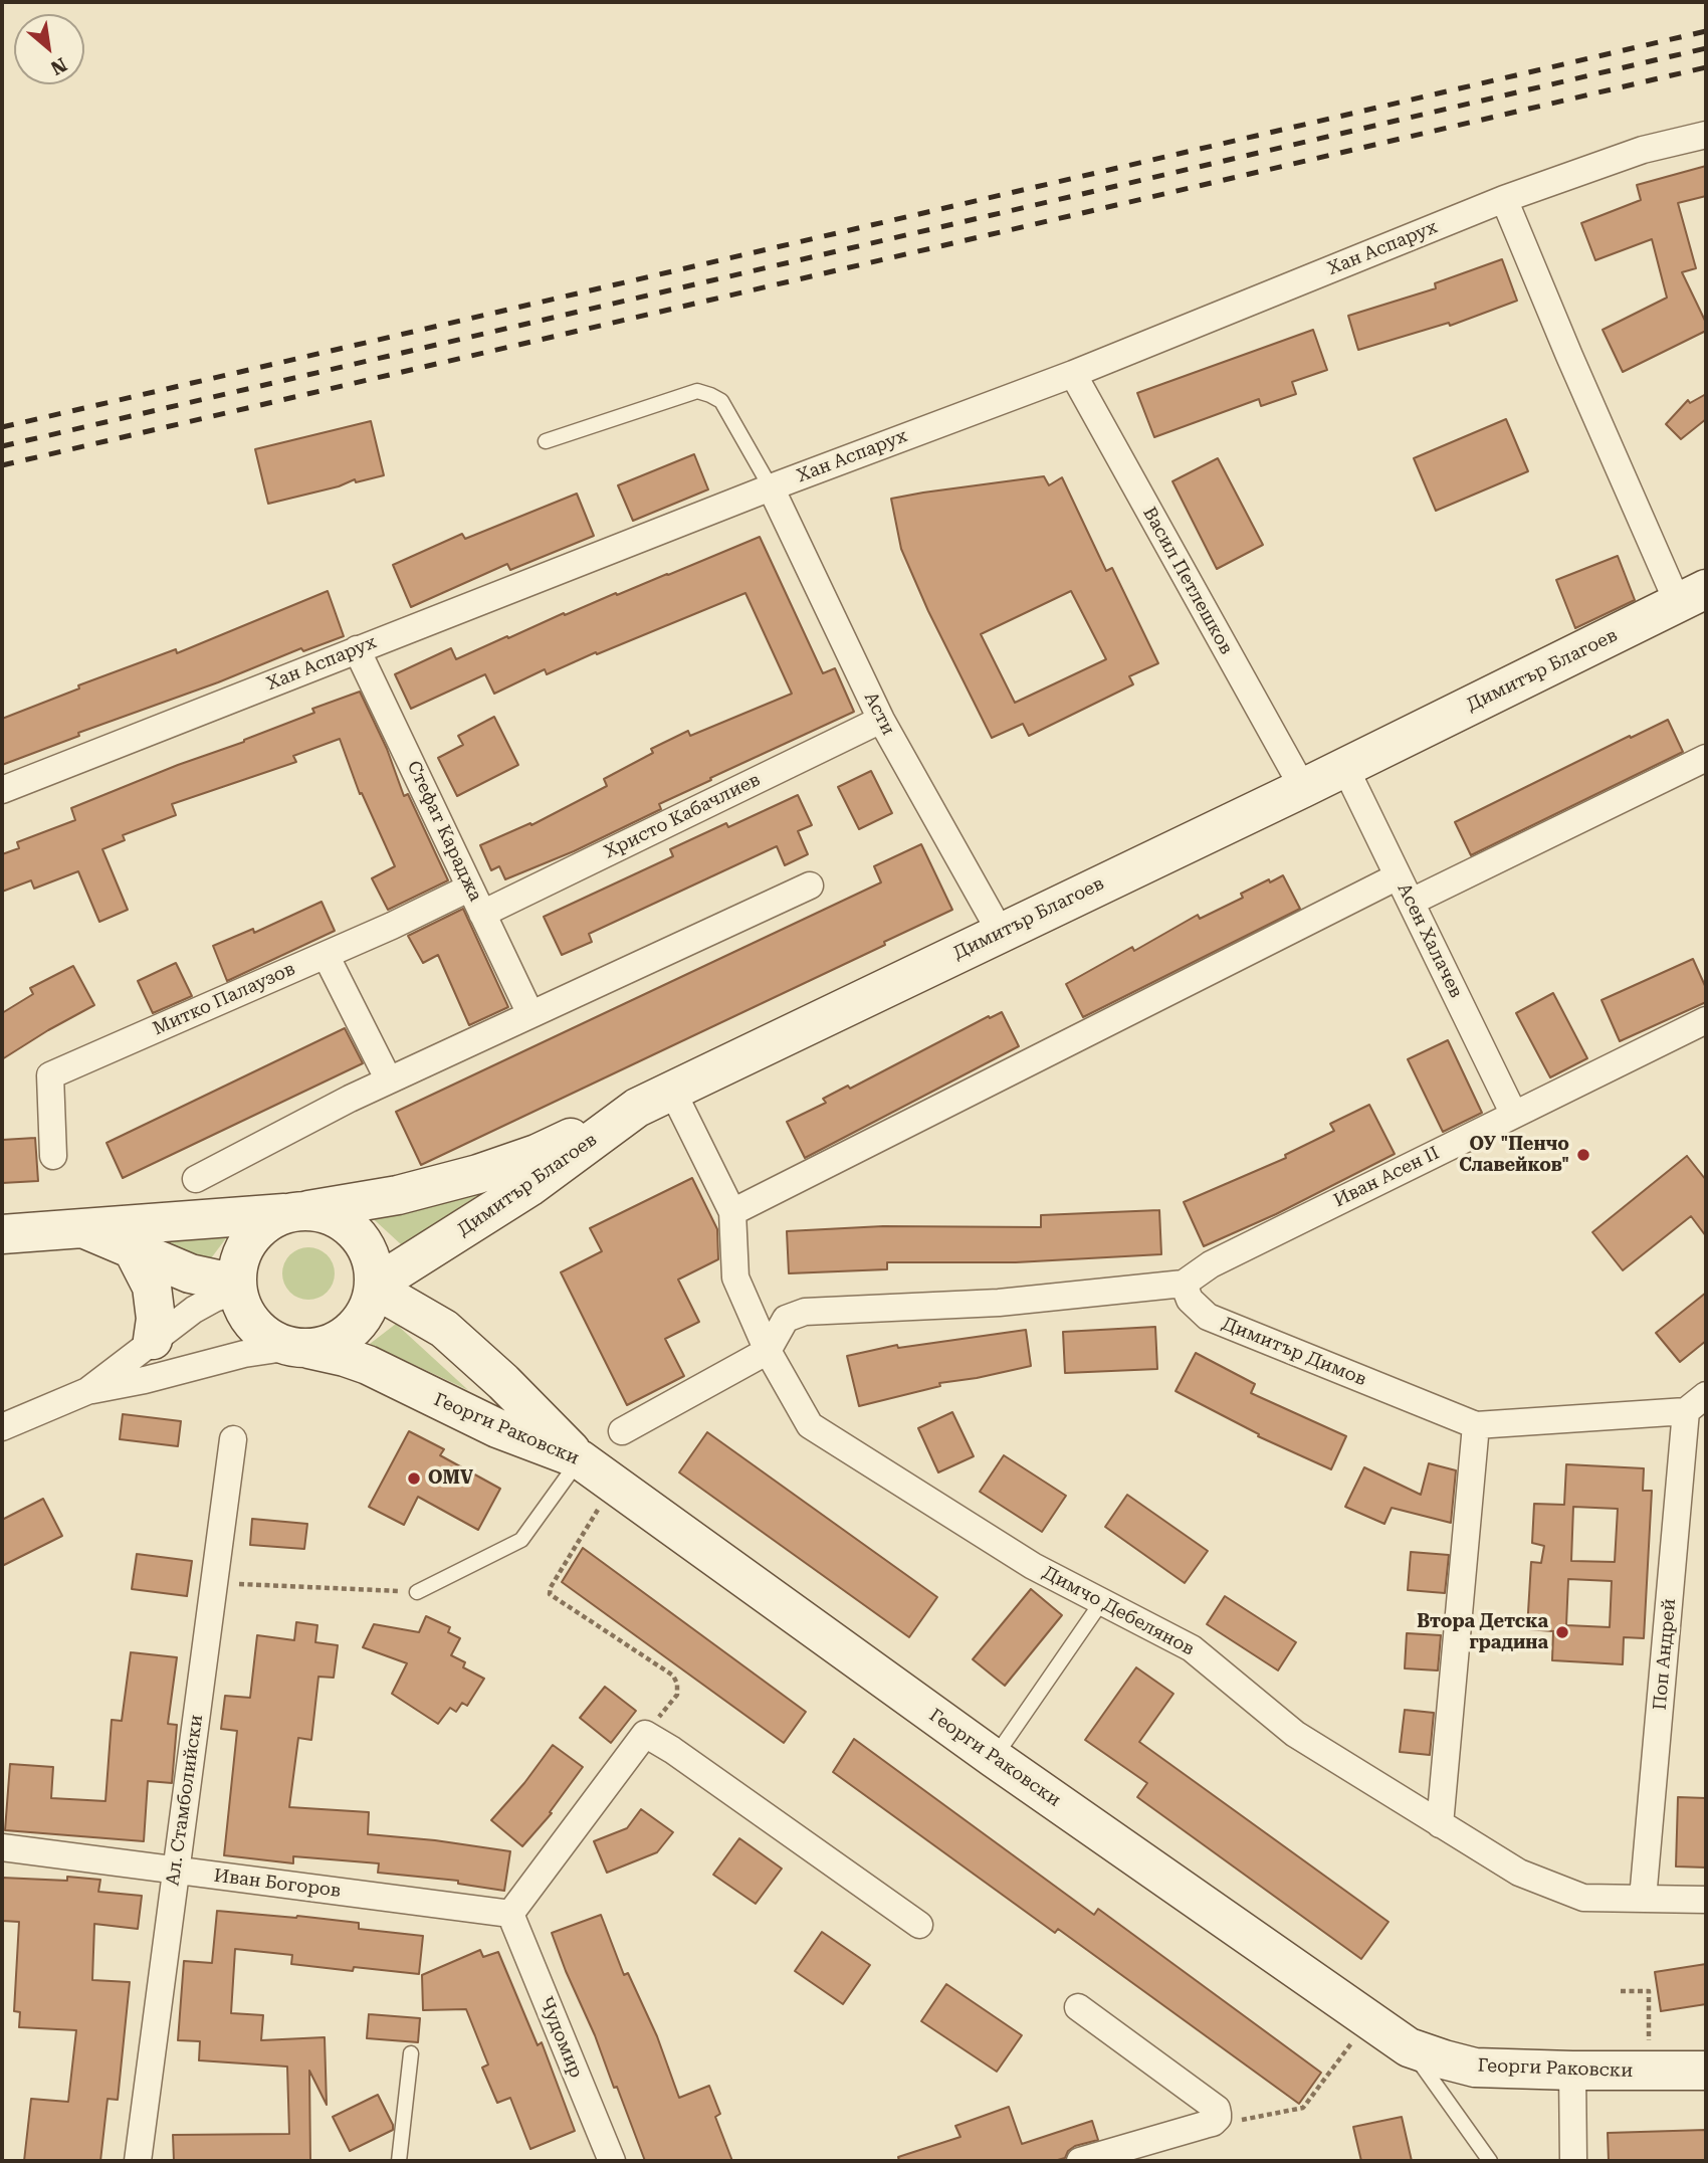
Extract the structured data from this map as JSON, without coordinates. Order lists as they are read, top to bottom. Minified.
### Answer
{"streets":{"street":["Хан Аспарух","Васил Петлешков","Димитър Благоев","Асти","Христо Кабачлиев","Стефат Караджа","Асен Халачев","Митко Палаузов","Иван Асен II","Димитър Димов","Георги Раковски","Димчо Дебелянов","Поп Андрей","Ал. Стамболийски","Иван Богоров","Чудомир"]},"crossings":[["Хан Аспарух","Васил Петлешков"],["Хан Аспарух","Асти"],["Хан Аспарух","Стефат Караджа"],["Васил Петлешков","Димитър Благоев"],["Димитър Благоев","Асти"],["Димитър Благоев","Асен Халачев"],["Димитър Благоев","Георги Раковски"],["Асти","Христо Кабачлиев"],["Христо Кабачлиев","Стефат Караджа"],["Стефат Караджа","Митко Палаузов"],["Асен Халачев","Иван Асен II"],["Иван Асен II","Димитър Димов"],["Димитър Димов","Поп Андрей"],["Димчо Дебелянов","Поп Андрей"],["Ал. Стамболийски","Иван Богоров"],["Иван Богоров","Чудомир"]],"places":["ОУ \"Пенчо Славейков\"","OMV","Втора Детска градина"],"north":"bottom right"}
